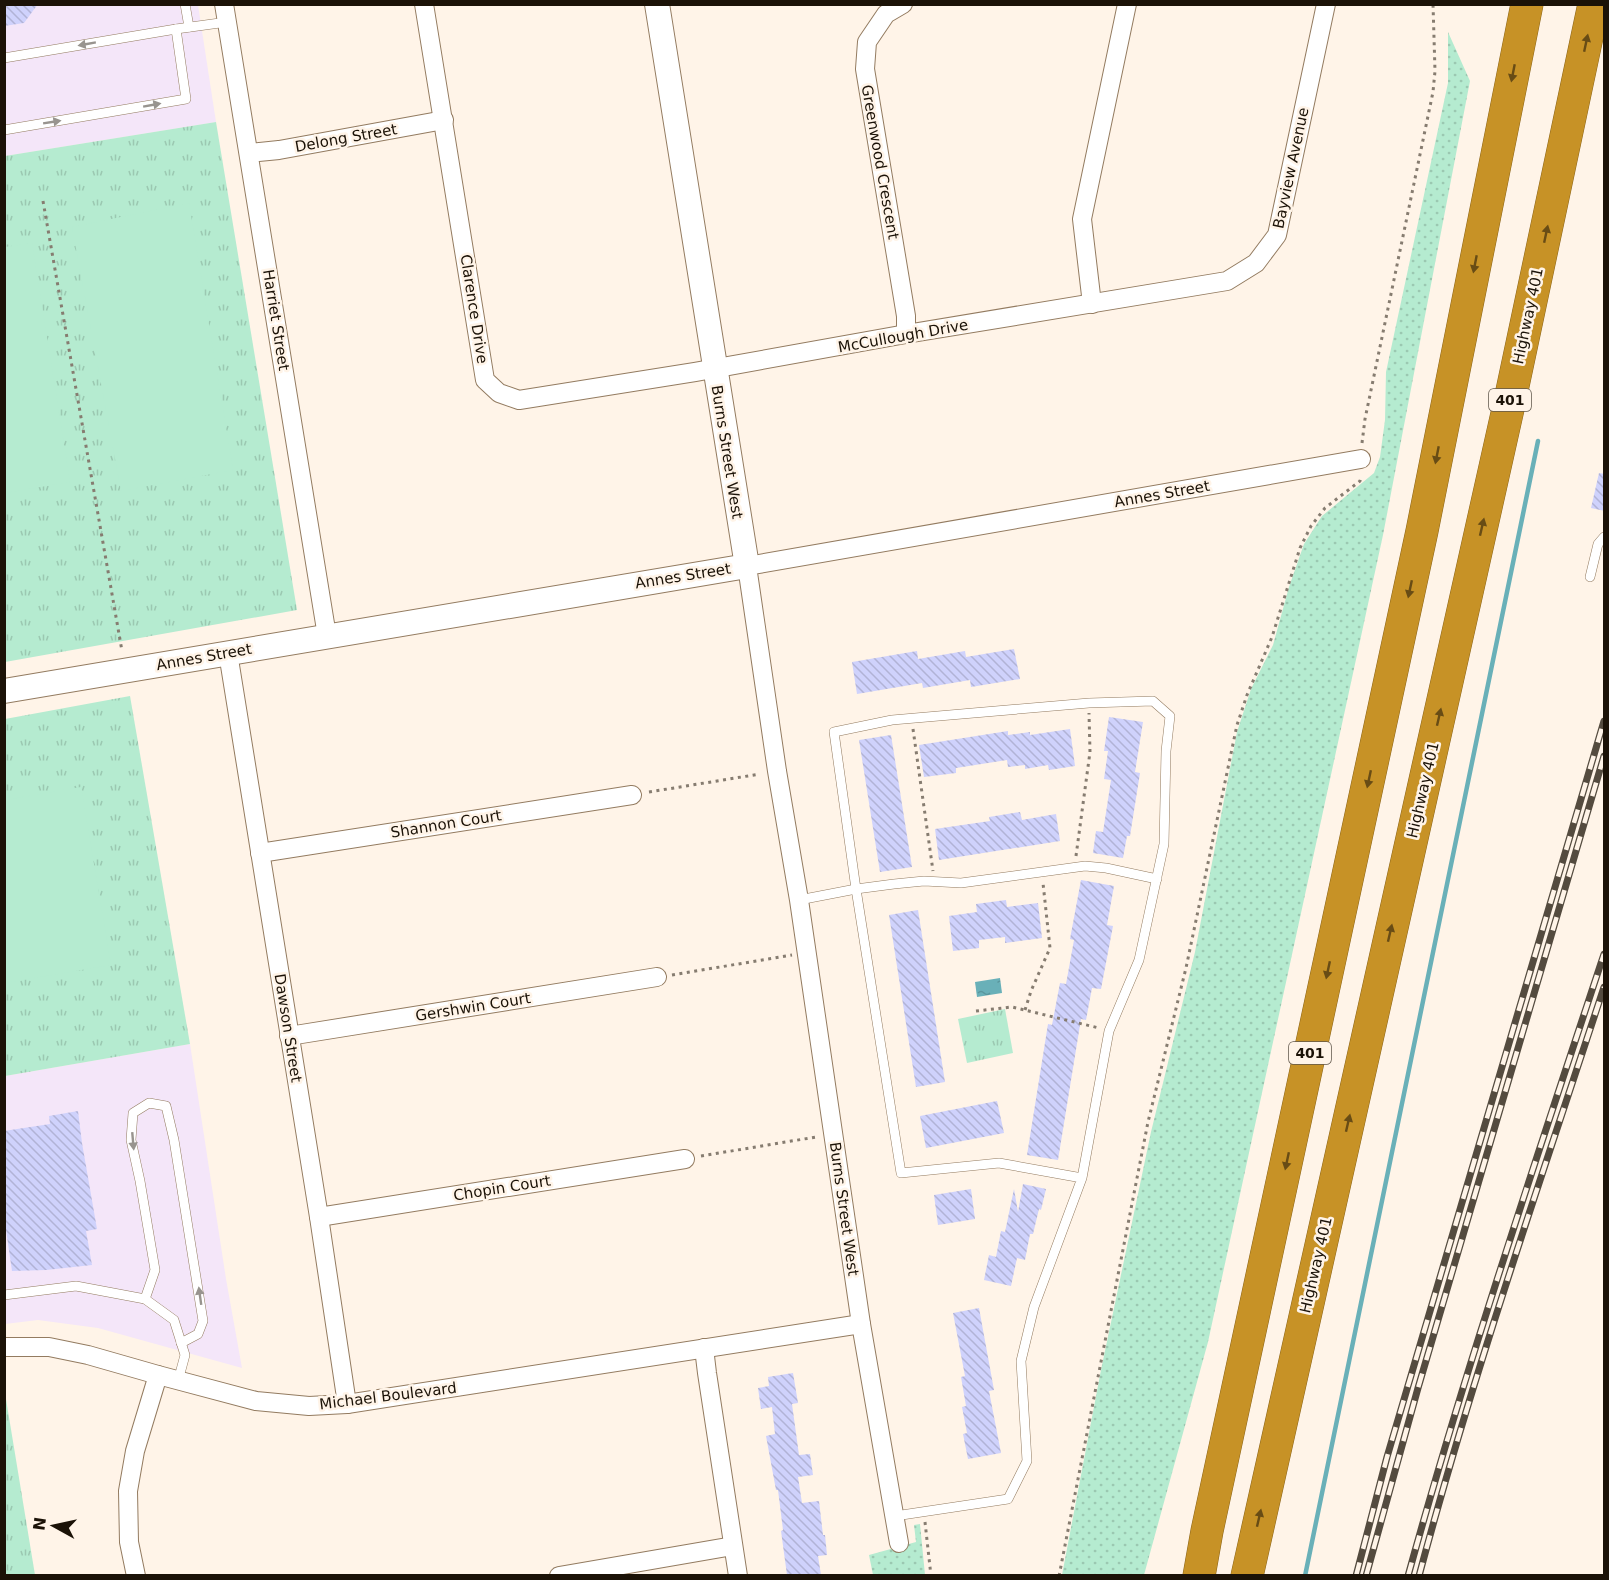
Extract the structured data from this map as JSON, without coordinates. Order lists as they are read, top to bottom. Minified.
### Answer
{"streets":{"highway":["Highway 401","401"],"street":["Delong Street","Greenwood Crescent","Bayview Avenue","Clarence Drive","Harriet Street","McCullough Drive","Burns Street West","Annes Street","Shannon Court","Gershwin Court","Dawson Street","Chopin Court","Michael Boulevard"]},"crossings":[["Delong Street","Clarence Drive"],["Delong Street","Harriet Street"],["Greenwood Crescent","McCullough Drive"],["Bayview Avenue","McCullough Drive"],["Clarence Drive","McCullough Drive"],["Clarence Drive","Burns Street West"],["Harriet Street","Annes Street"],["McCullough Drive","Burns Street West"],["Burns Street West","Annes Street"],["Burns Street West","Michael Boulevard"],["Annes Street","Dawson Street"],["Shannon Court","Dawson Street"],["Gershwin Court","Dawson Street"],["Dawson Street","Chopin Court"],["Dawson Street","Michael Boulevard"]],"north":"left"}
